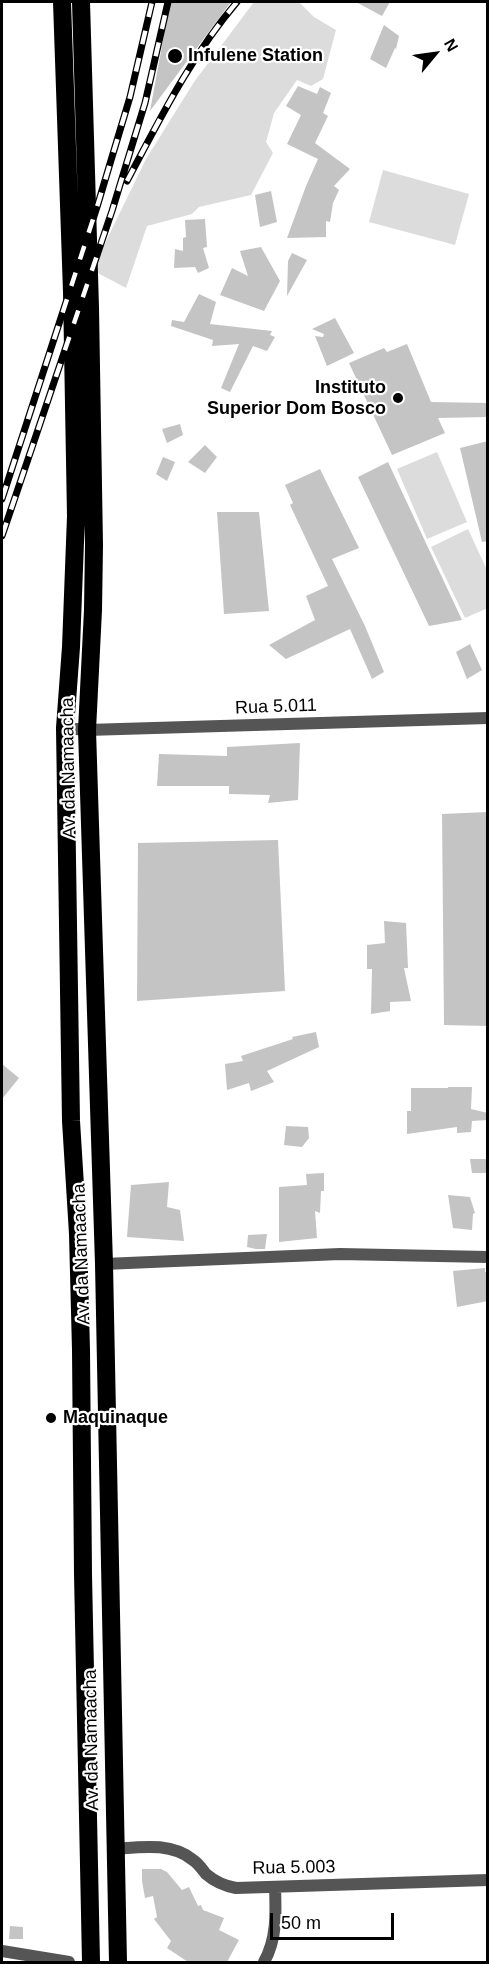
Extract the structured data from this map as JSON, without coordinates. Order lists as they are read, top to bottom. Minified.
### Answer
{"streets":{"highway":["Av. da Namaacha"],"street":["Rua 5.011","Rua 5.003"]},"crossings":[["Rua 5.011","Av. da Namaacha"],["Av. da Namaacha","Rua 5.003"]],"places":["Infulene Station","Instituto Superior Dom Bosco","Maquinaque"],"scale_bar":"50 m","north":"top right"}
